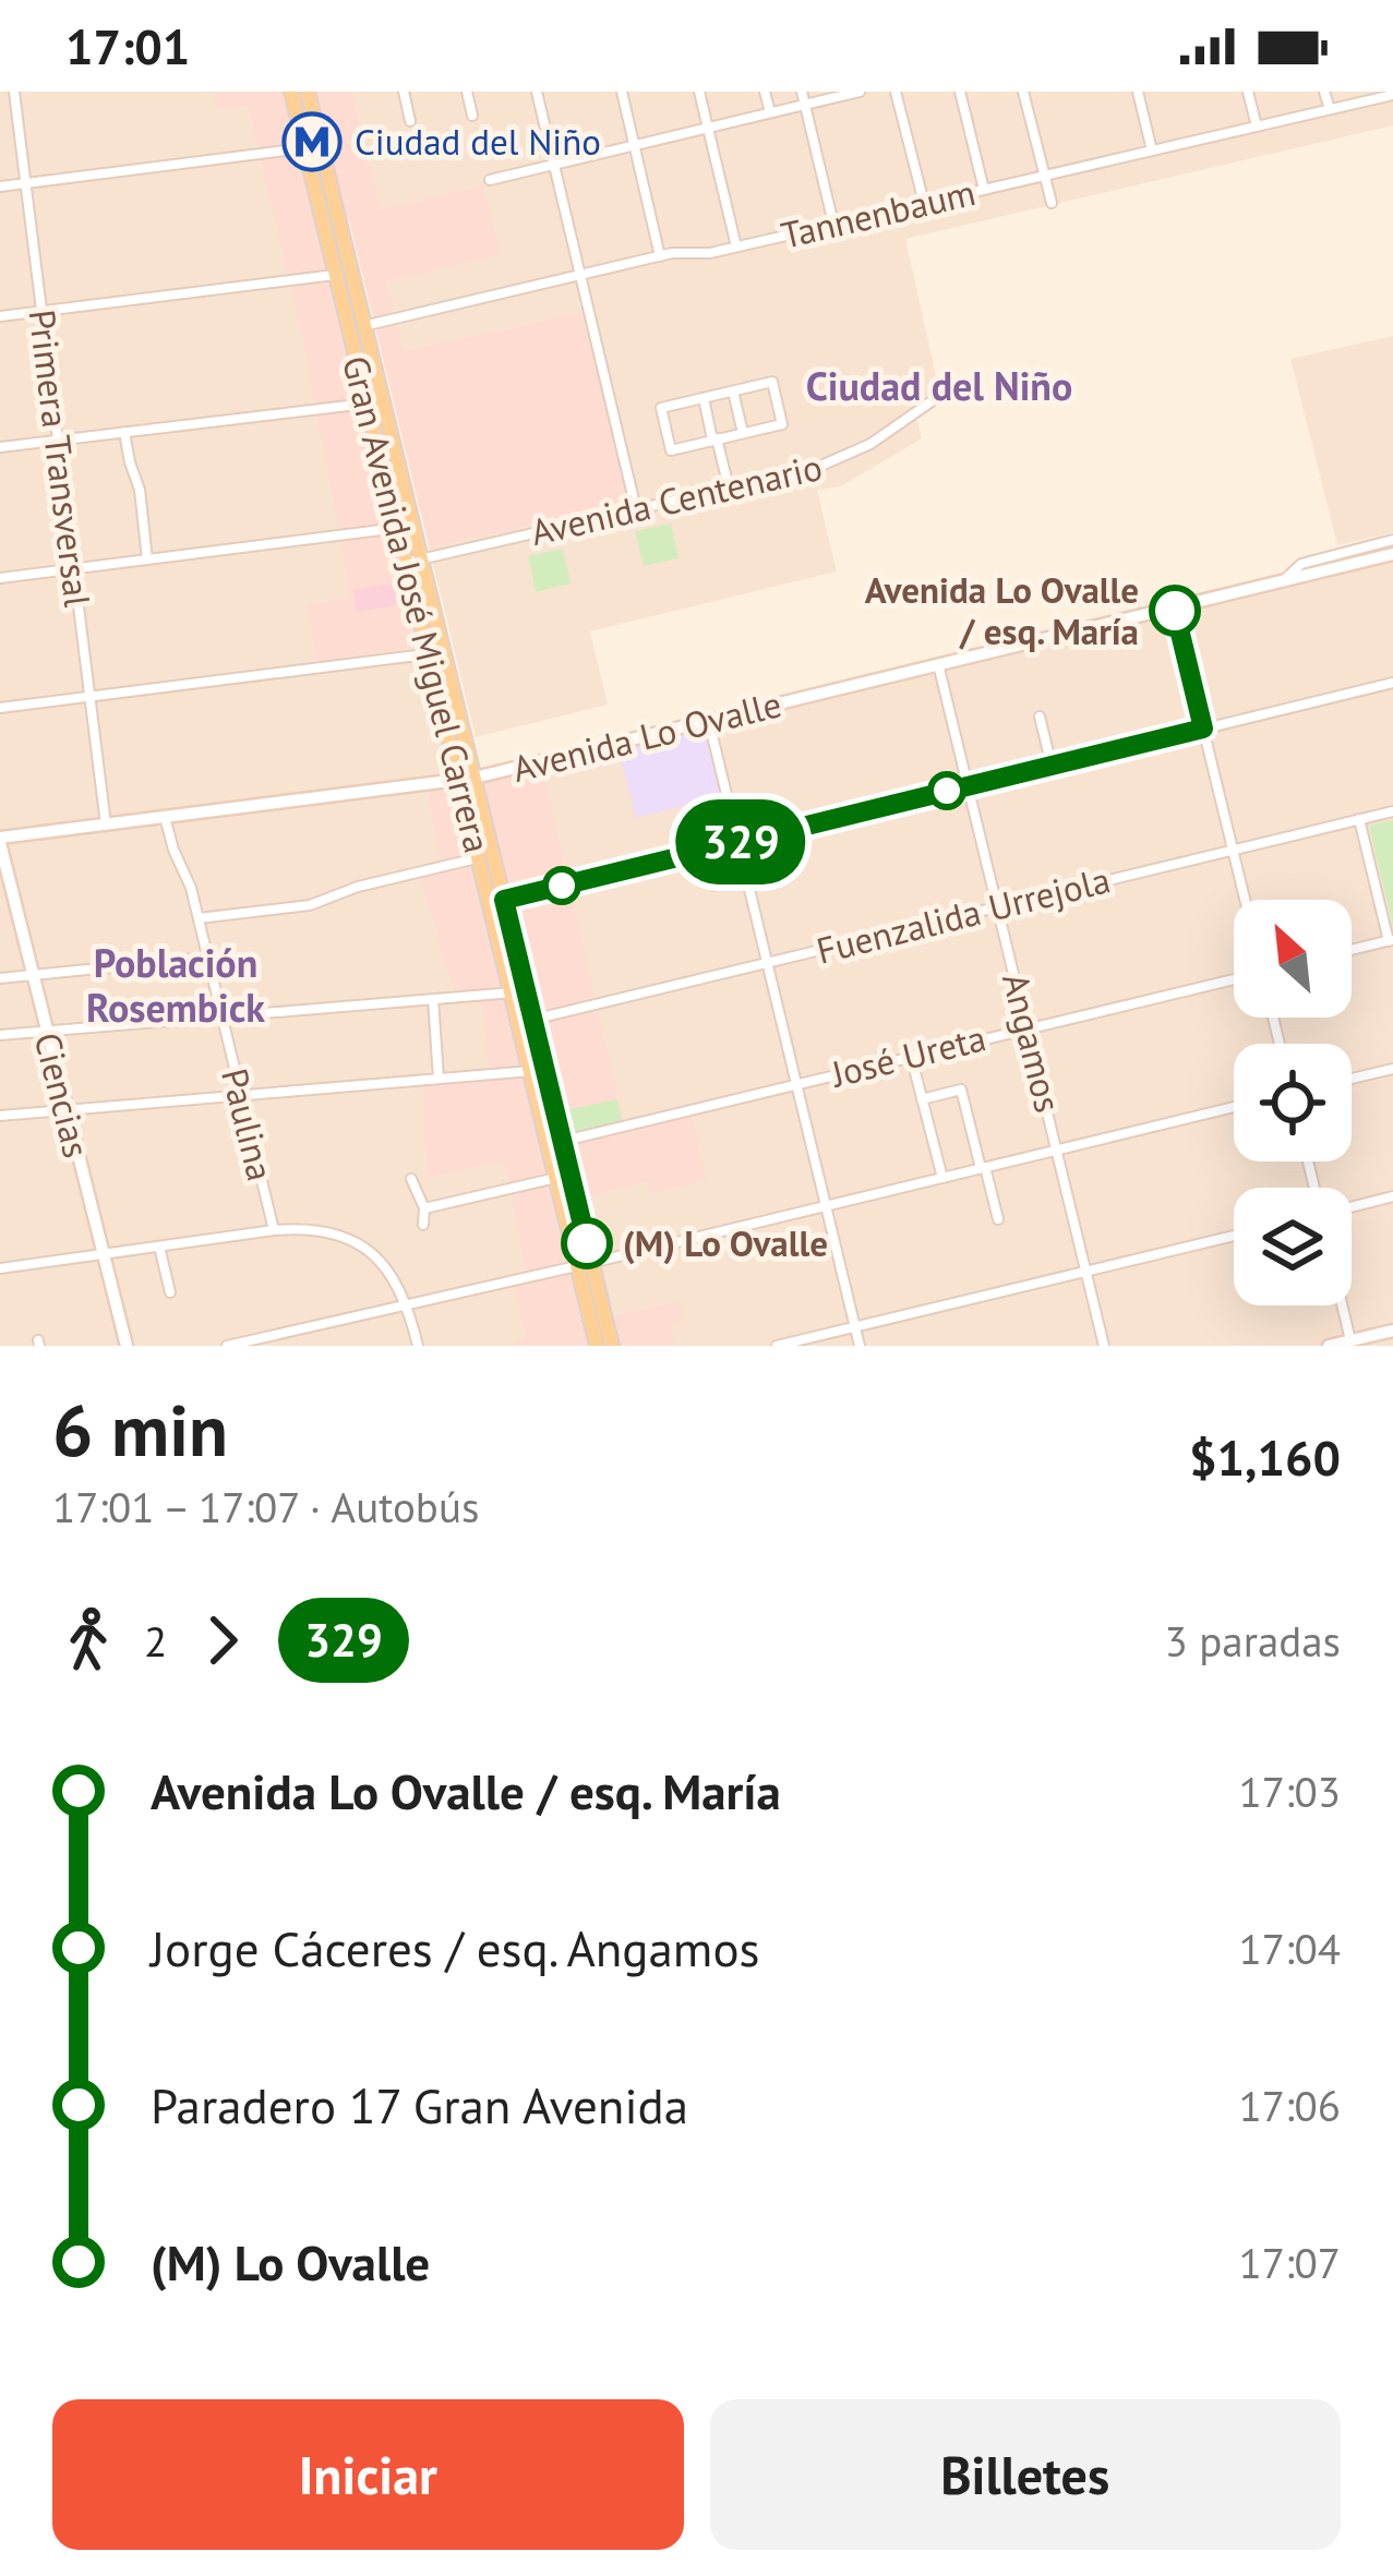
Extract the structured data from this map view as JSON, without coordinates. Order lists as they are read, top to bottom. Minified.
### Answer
{"streets":{"main road":["Gran Avenida José Miguel Carrera","Avenida Lo Ovalle","Ciencias"],"street":["Tannenbaum","Primera Transversal","Avenida Centenario","Fuenzalida Urrejola","Angamos","José Ureta","Paulina"]},"crossings":[["Tannenbaum","Gran Avenida José Miguel Carrera"],["Primera Transversal","Avenida Lo Ovalle"],["Avenida Centenario","Gran Avenida José Miguel Carrera"],["Gran Avenida José Miguel Carrera","Avenida Lo Ovalle"],["Gran Avenida José Miguel Carrera","Fuenzalida Urrejola"],["Gran Avenida José Miguel Carrera","José Ureta"],["Avenida Lo Ovalle","Angamos"],["Avenida Lo Ovalle","Ciencias"],["Avenida Lo Ovalle","Paulina"],["Fuenzalida Urrejola","Angamos"],["Angamos","José Ureta"]],"districts":["Ciudad del Niño","Población Rosembick"],"places":{"metro station":["Ciudad del Niño"],"other":["Avenida Lo Ovalle / esq. María","(M) Lo Ovalle"]},"lines":["bus line 329"],"north":"top left","page":{"status":"17:01","on_map":"329","heading":["6 min","17:01 – 17:07 · Autobús","$1,160"],"legs":["2","329","3 paradas"],"list":[{"name":"Avenida Lo Ovalle / esq. María","value":"17:03"},{"name":"Jorge Cáceres / esq. Angamos","value":"17:04"},{"name":"Paradero 17 Gran Avenida","value":"17:06"},{"name":"(M) Lo Ovalle","value":"17:07"}],"buttons":["Iniciar","Billetes"]}}
